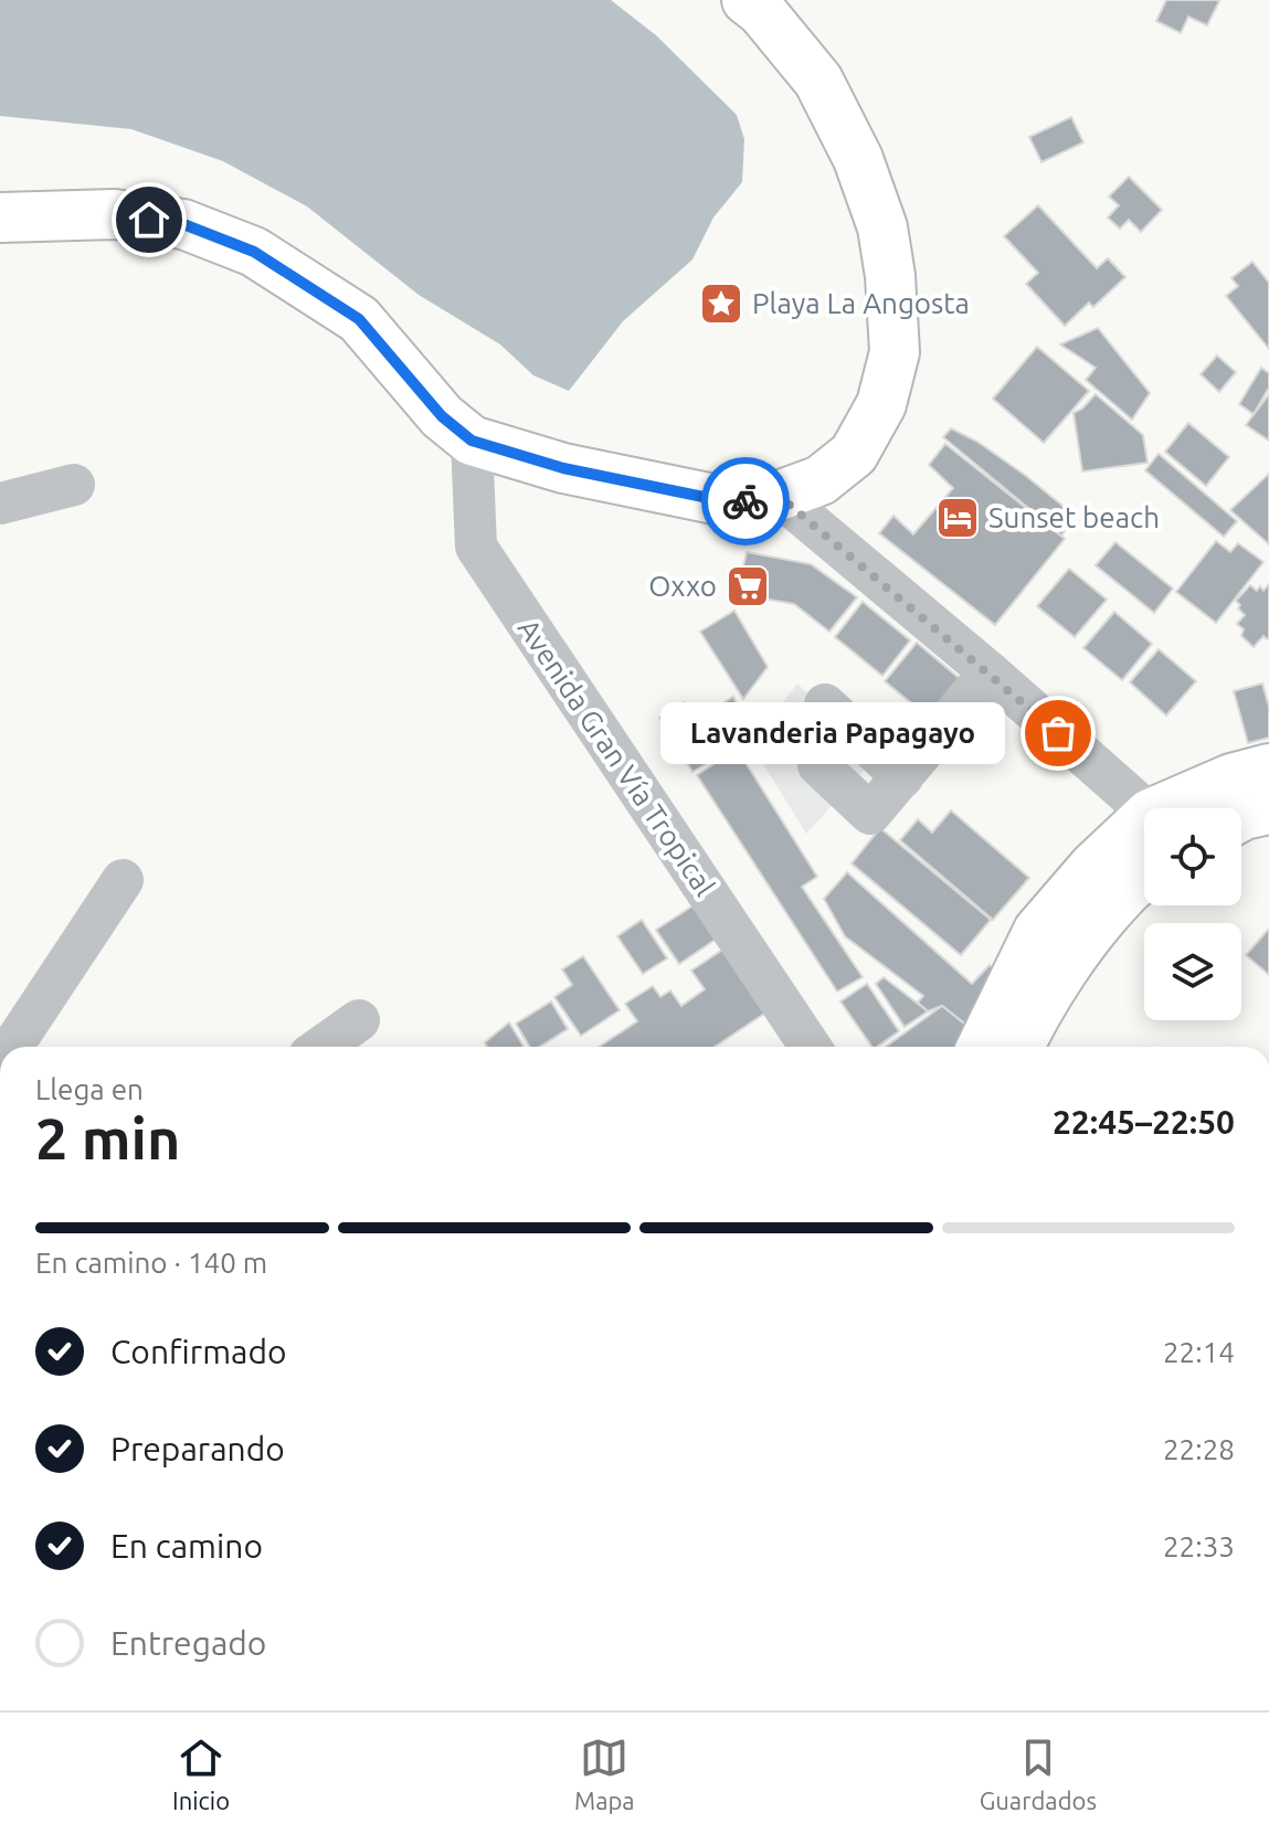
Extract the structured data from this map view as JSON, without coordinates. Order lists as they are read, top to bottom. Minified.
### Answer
{"streets":{"street":["Avenida Gran Vía Tropical"]},"places":{"place":["Playa La Angosta"],"hotel":["Sunset beach"],"supermarket":["Oxxo"],"other":["Lavanderia Papagayo"]},"page":{"bubble":"Lavanderia Papagayo","heading":["2 min","Llega en","22:45–22:50"],"bar":"En camino · 140 m","list":[["Confirmado","22:14"],["Preparando","22:28"],["En camino","22:33"],"Entregado"],"tabs":["Inicio","Mapa","Guardados"]}}
